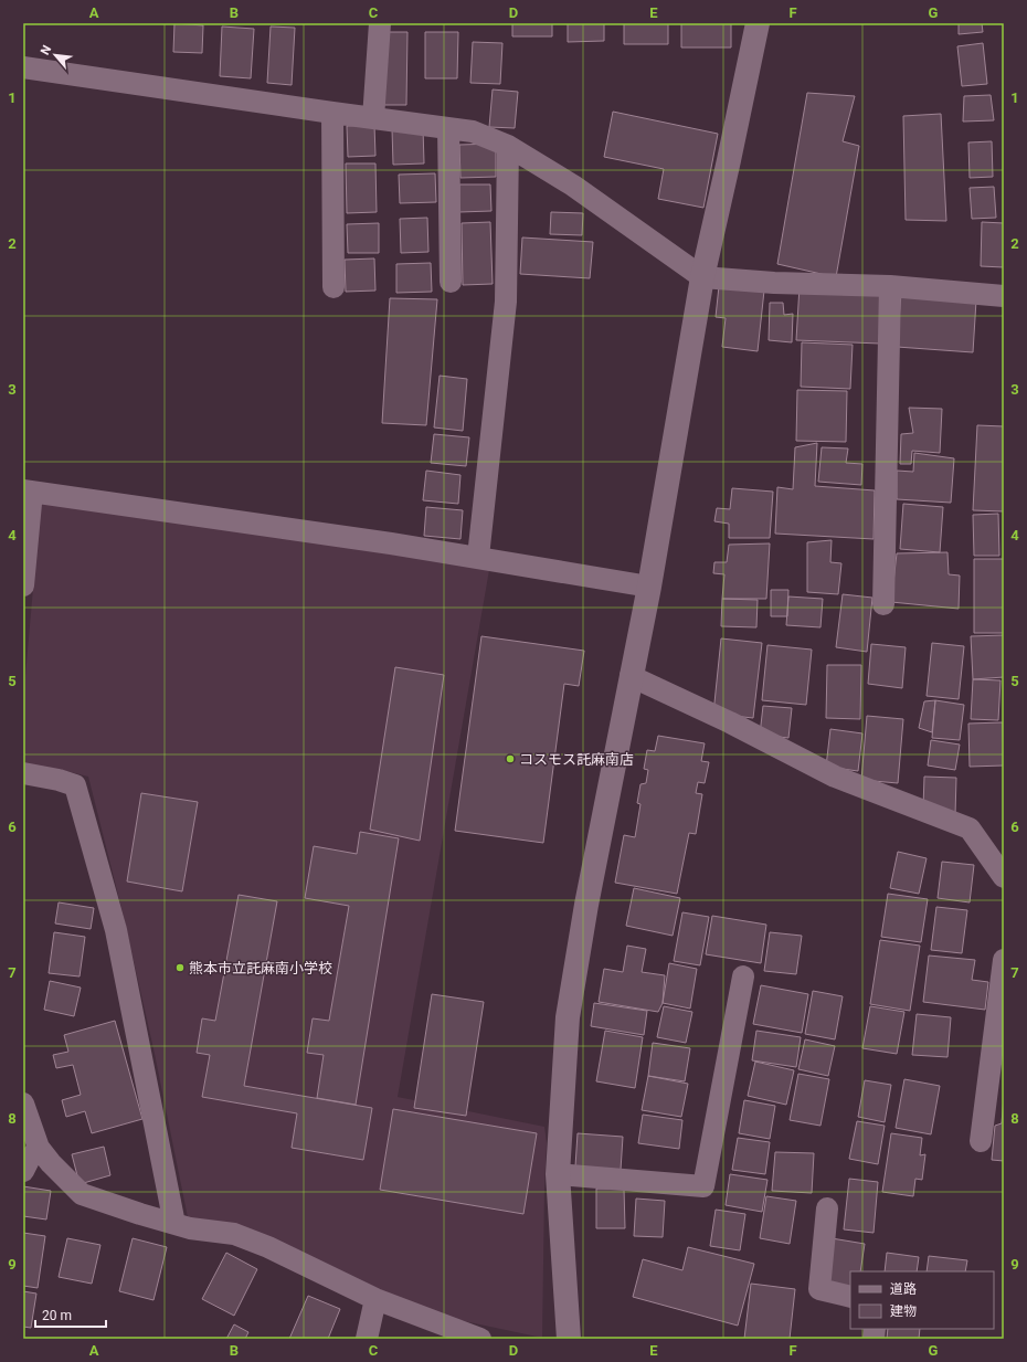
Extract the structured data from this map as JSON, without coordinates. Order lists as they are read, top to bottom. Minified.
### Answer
{"places":["コスモス託麻南店","熊本市立託麻南小学校"],"legend":["道路","建物"],"scale_bar":"20 m","north":"top left","grid":{"columns":["A","B","C","D","E","F","G"],"rows":["1","2","3","4","5","6","7","8","9"]}}
